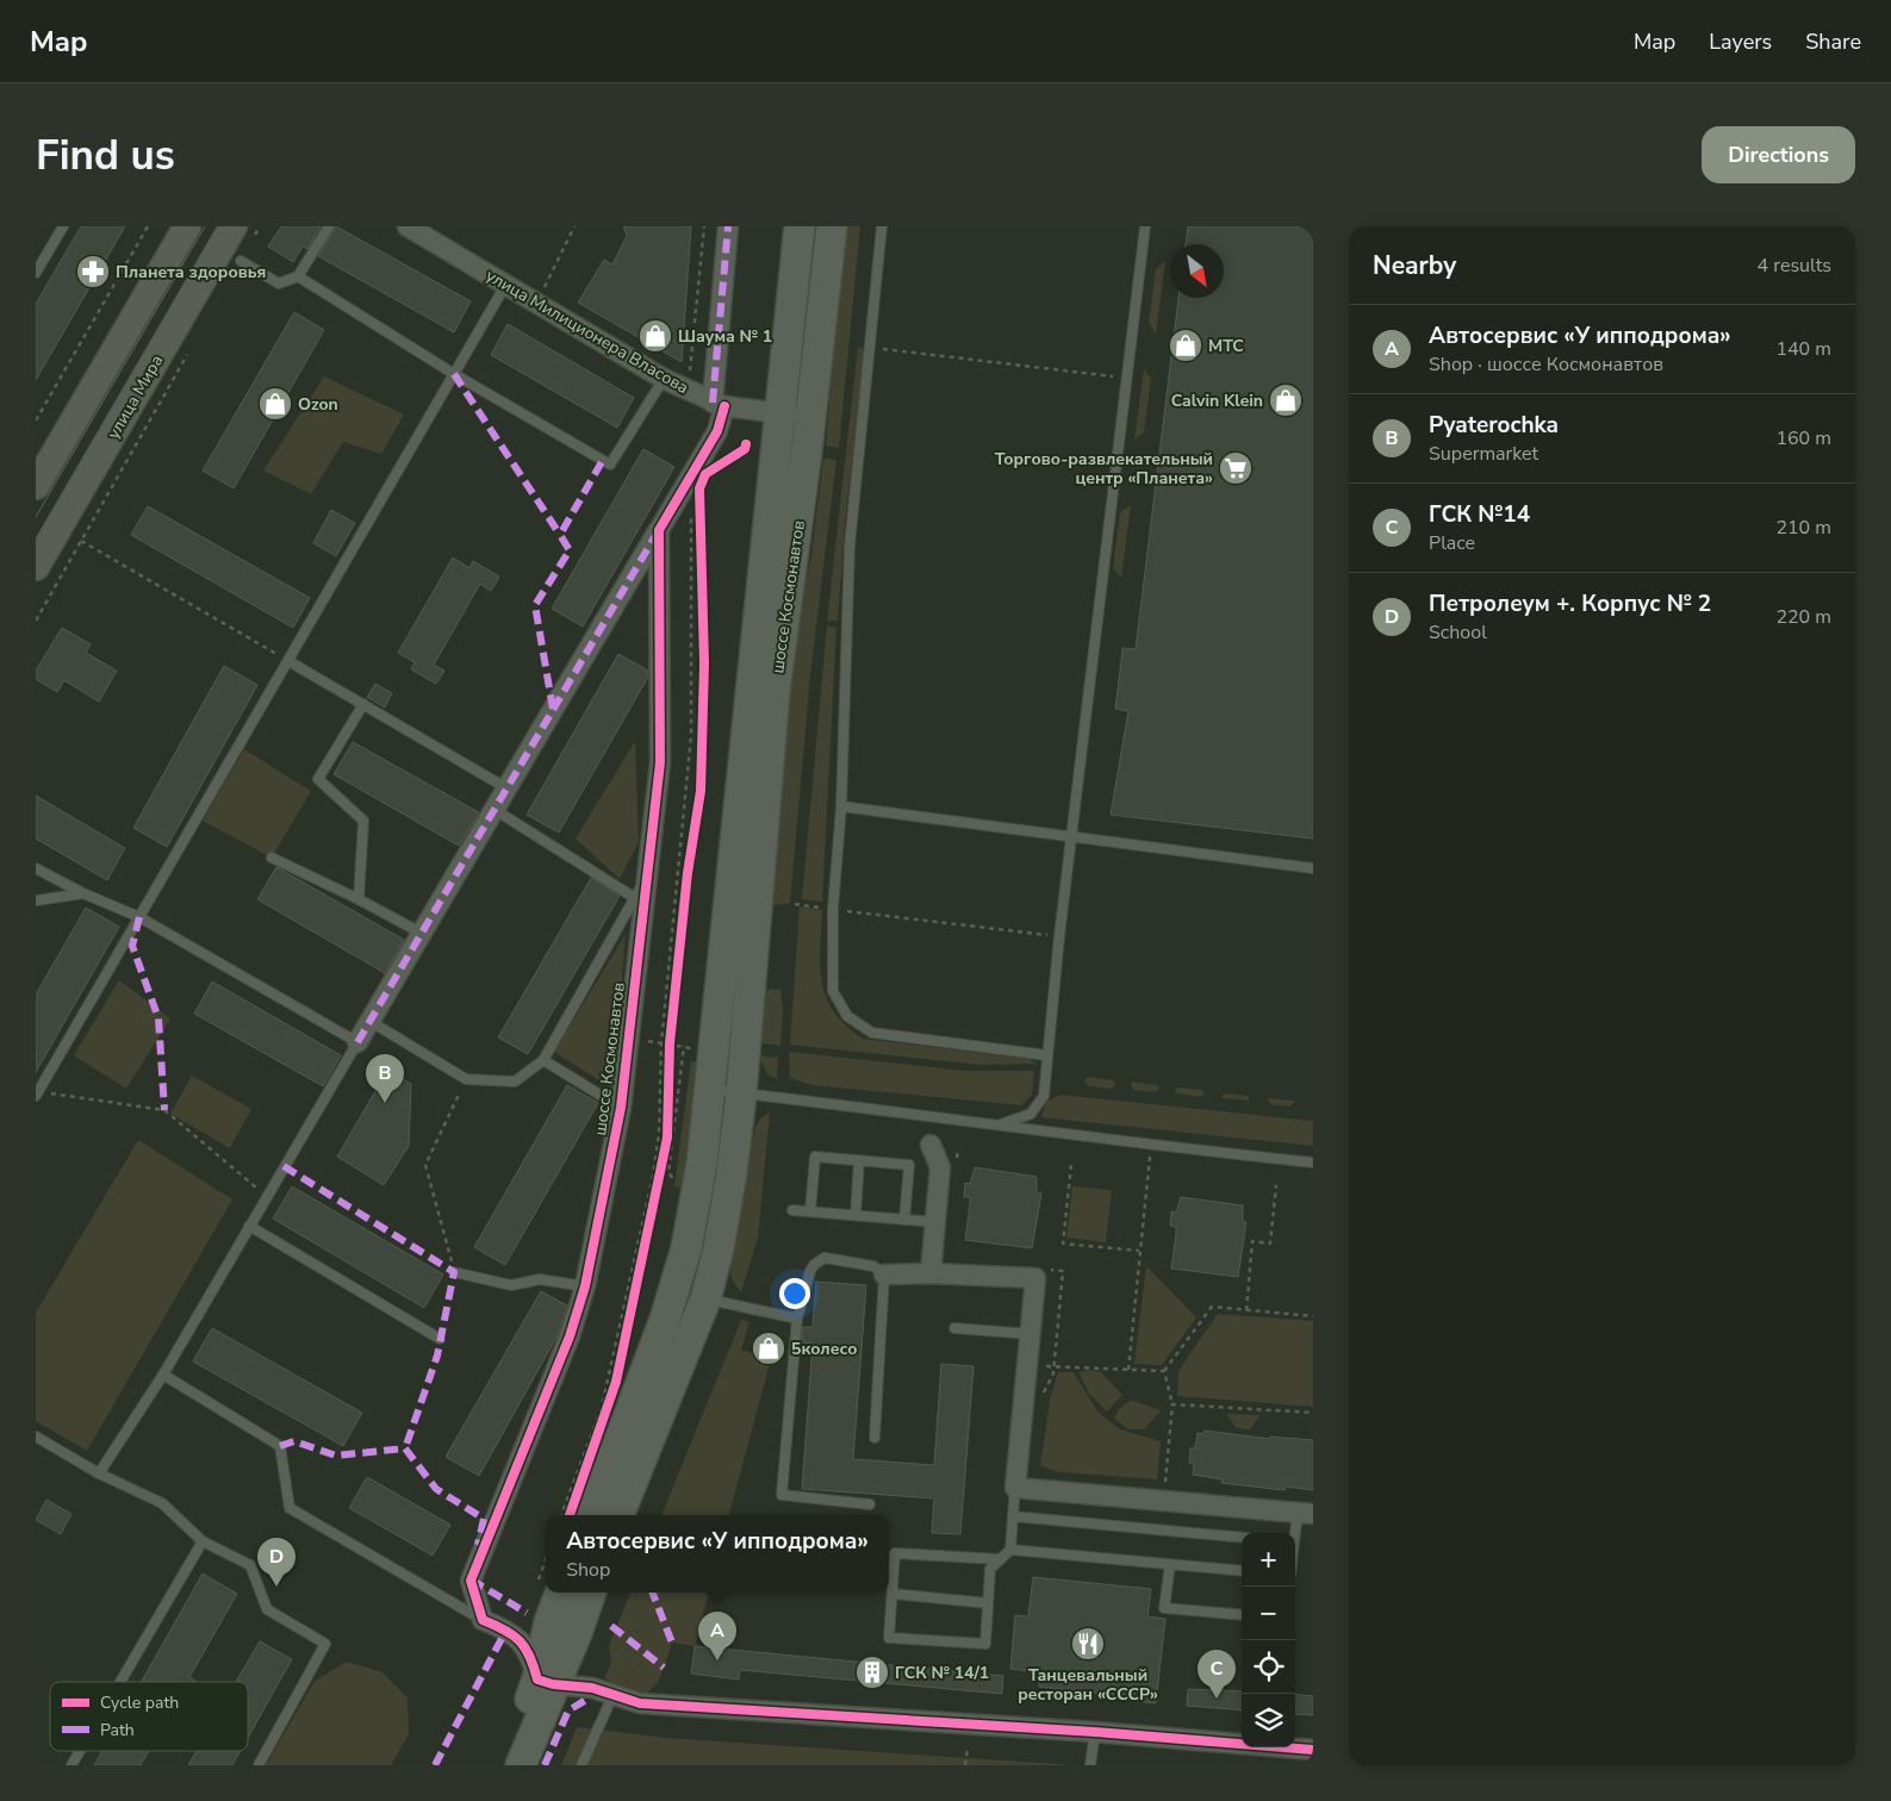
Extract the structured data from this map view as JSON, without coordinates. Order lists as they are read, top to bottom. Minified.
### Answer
{"streets":{"main road":["улица Мира","шоссе Космонавтов"],"street":["улица Милиционера Власова"]},"crossings":[["улица Милиционера Власова","шоссе Космонавтов"]],"places":{"pharmacy":["Планета здоровья"],"shop":["Шаума № 1","МТС","Calvin Klein","Ozon","5колесо"],"supermarket":["Торгово-развлекательный центр «Планета»"],"restaurant":["Танцевальный ресторан «СССР»"],"building":["ГСК № 14/1"]},"legend":["Cycle path","Path"],"north":"bottom right","page":{"header":"Map","nav":["Map","Layers","Share"],"buttons":"Directions","title":"Find us","heading":["Nearby","4 results"],"list":[{"mark":"A","name":"Автосервис «У ипподрома»","note":"Shop · шоссе Космонавтов","value":"140 m"},{"mark":"B","name":"Pyaterochka","note":"Supermarket","value":"160 m"},{"mark":"C","name":"ГСК №14","note":"Place","value":"210 m"},{"mark":"D","name":"Петролеум +. Корпус № 2","note":"School","value":"220 m"}],"pins":["B","D","A","C"],"popup":["Автосервис «У ипподрома»","Shop"],"map_buttons":["+","−"]}}
